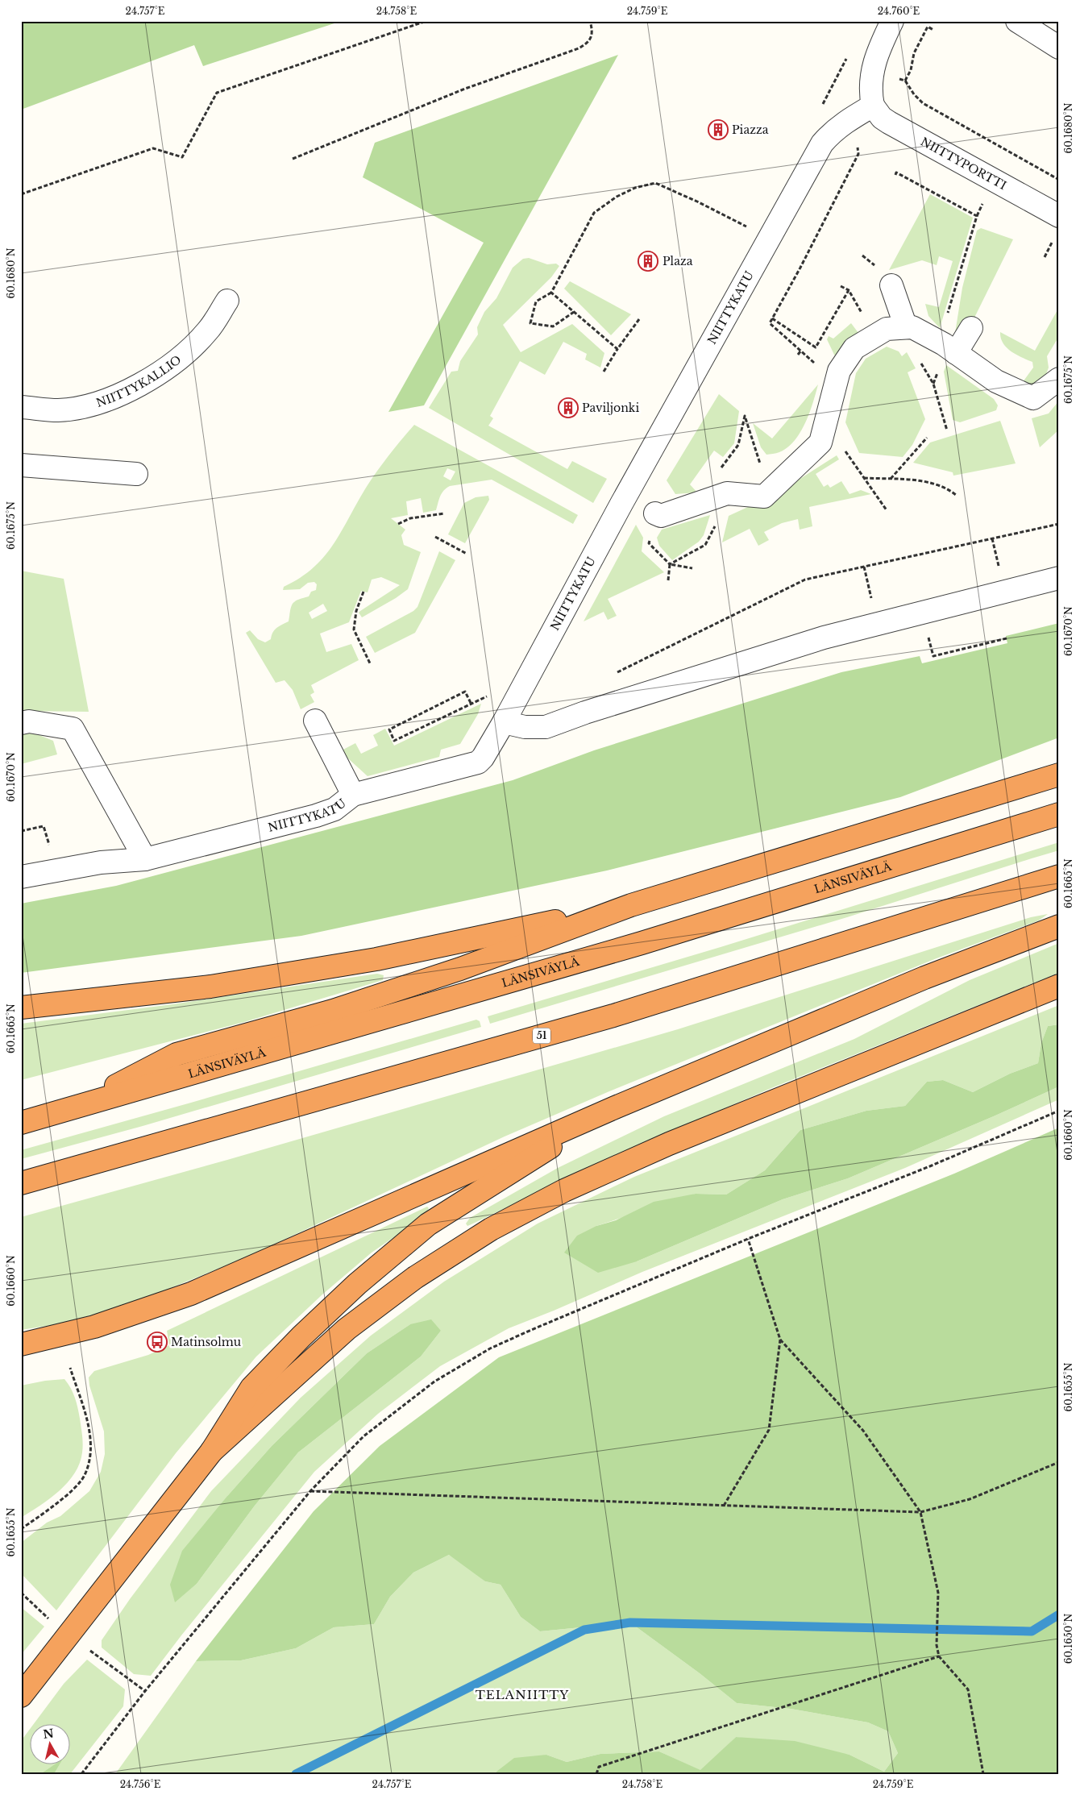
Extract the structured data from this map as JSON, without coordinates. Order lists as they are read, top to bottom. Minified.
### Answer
{"streets":{"highway":["LÄNSIVÄYLÄ","51"],"street":["NIITTYPORTTI","NIITTYKATU","NIITTYKALLIO"]},"crossings":[["NIITTYPORTTI","NIITTYKATU"]],"districts":["TELANIITTY"],"places":{"building":["Piazza","Plaza","Paviljonki"],"bus stop":["Matinsolmu"]},"north":"top","coordinates":["24.757°E","24.758°E","24.759°E","24.760°E","60.1680°N","60.1675°N","60.1670°N","60.1665°N","60.1660°N","60.1655°N","60.1650°N","24.756°E"]}
